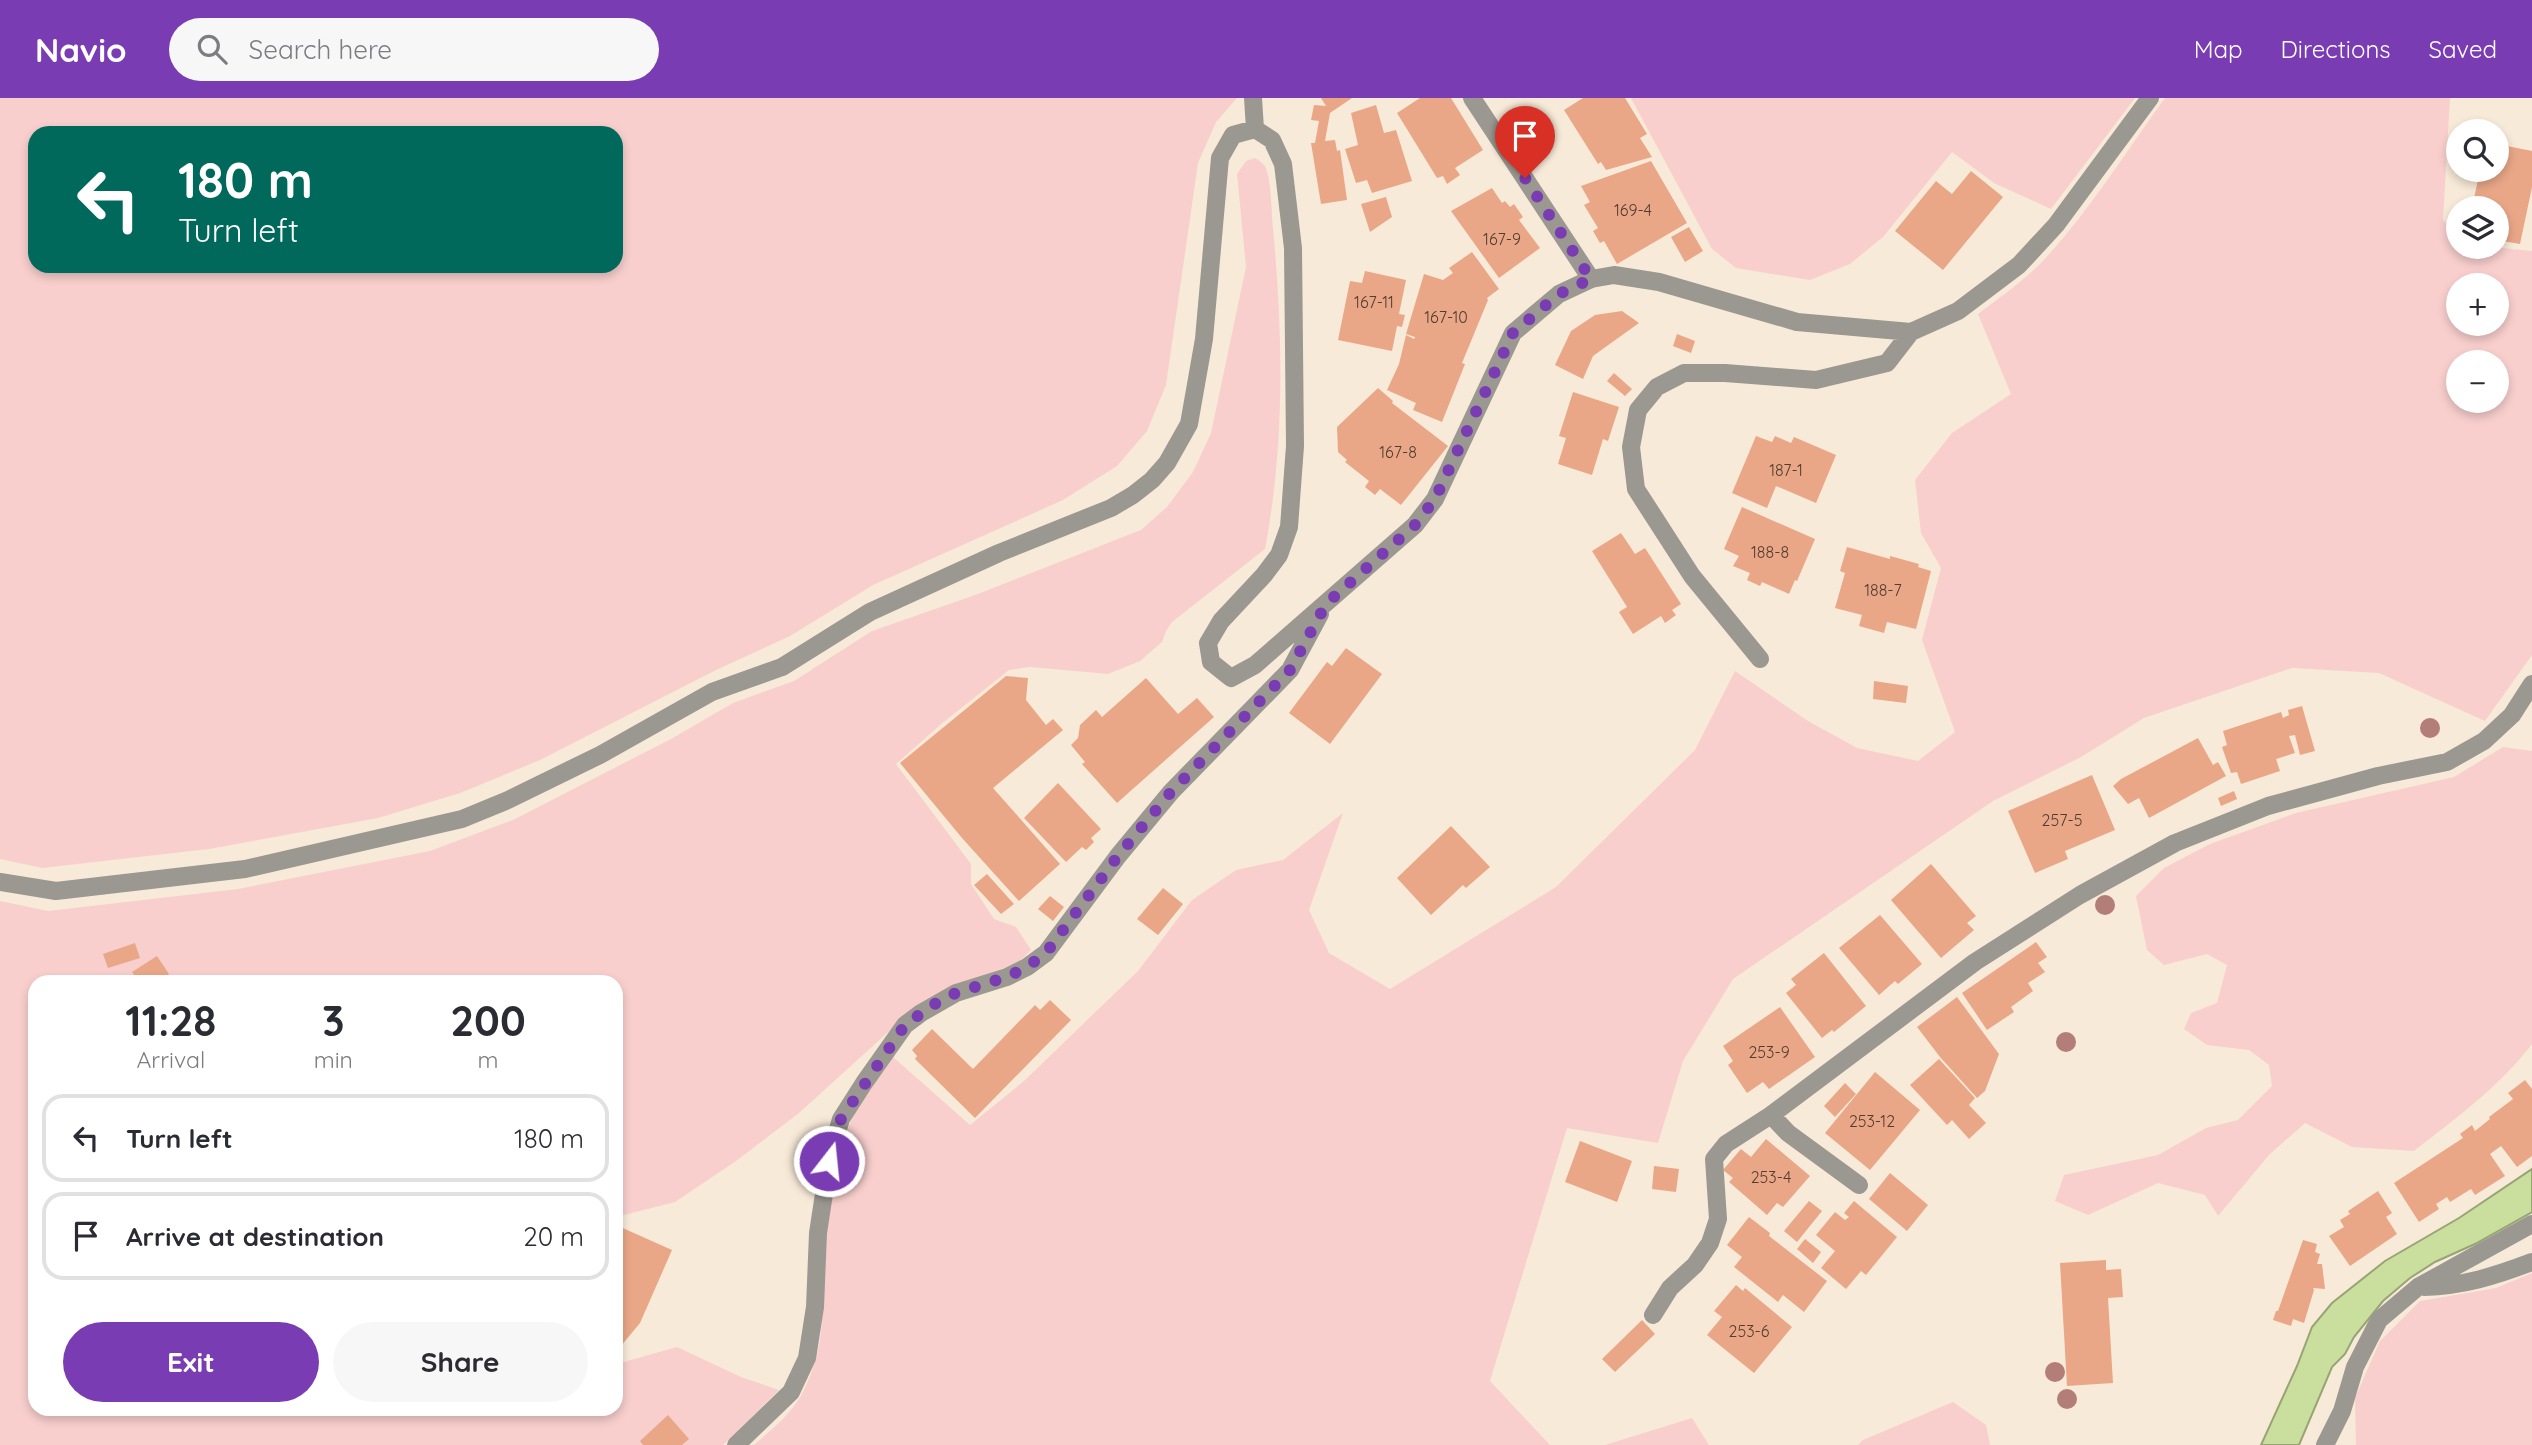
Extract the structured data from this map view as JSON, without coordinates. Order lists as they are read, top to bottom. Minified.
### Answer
{"house_numbers":["169-4","167-9","167-11","167-10","167-8","187-1","188-8","188-7","257-5","253-9","253-12","253-4","253-6"],"page":{"header":"Navio","search":"Search here","nav":["Map","Directions","Saved"],"map_buttons":["+","−"],"turn":["180 m","Turn left"],"eta":["11:28","Arrival","3","min","200","m"],"list":[{"name":"Turn left","value":"180 m"},{"name":"Arrive at destination","value":"20 m"}],"buttons":["Exit","Share"]}}
